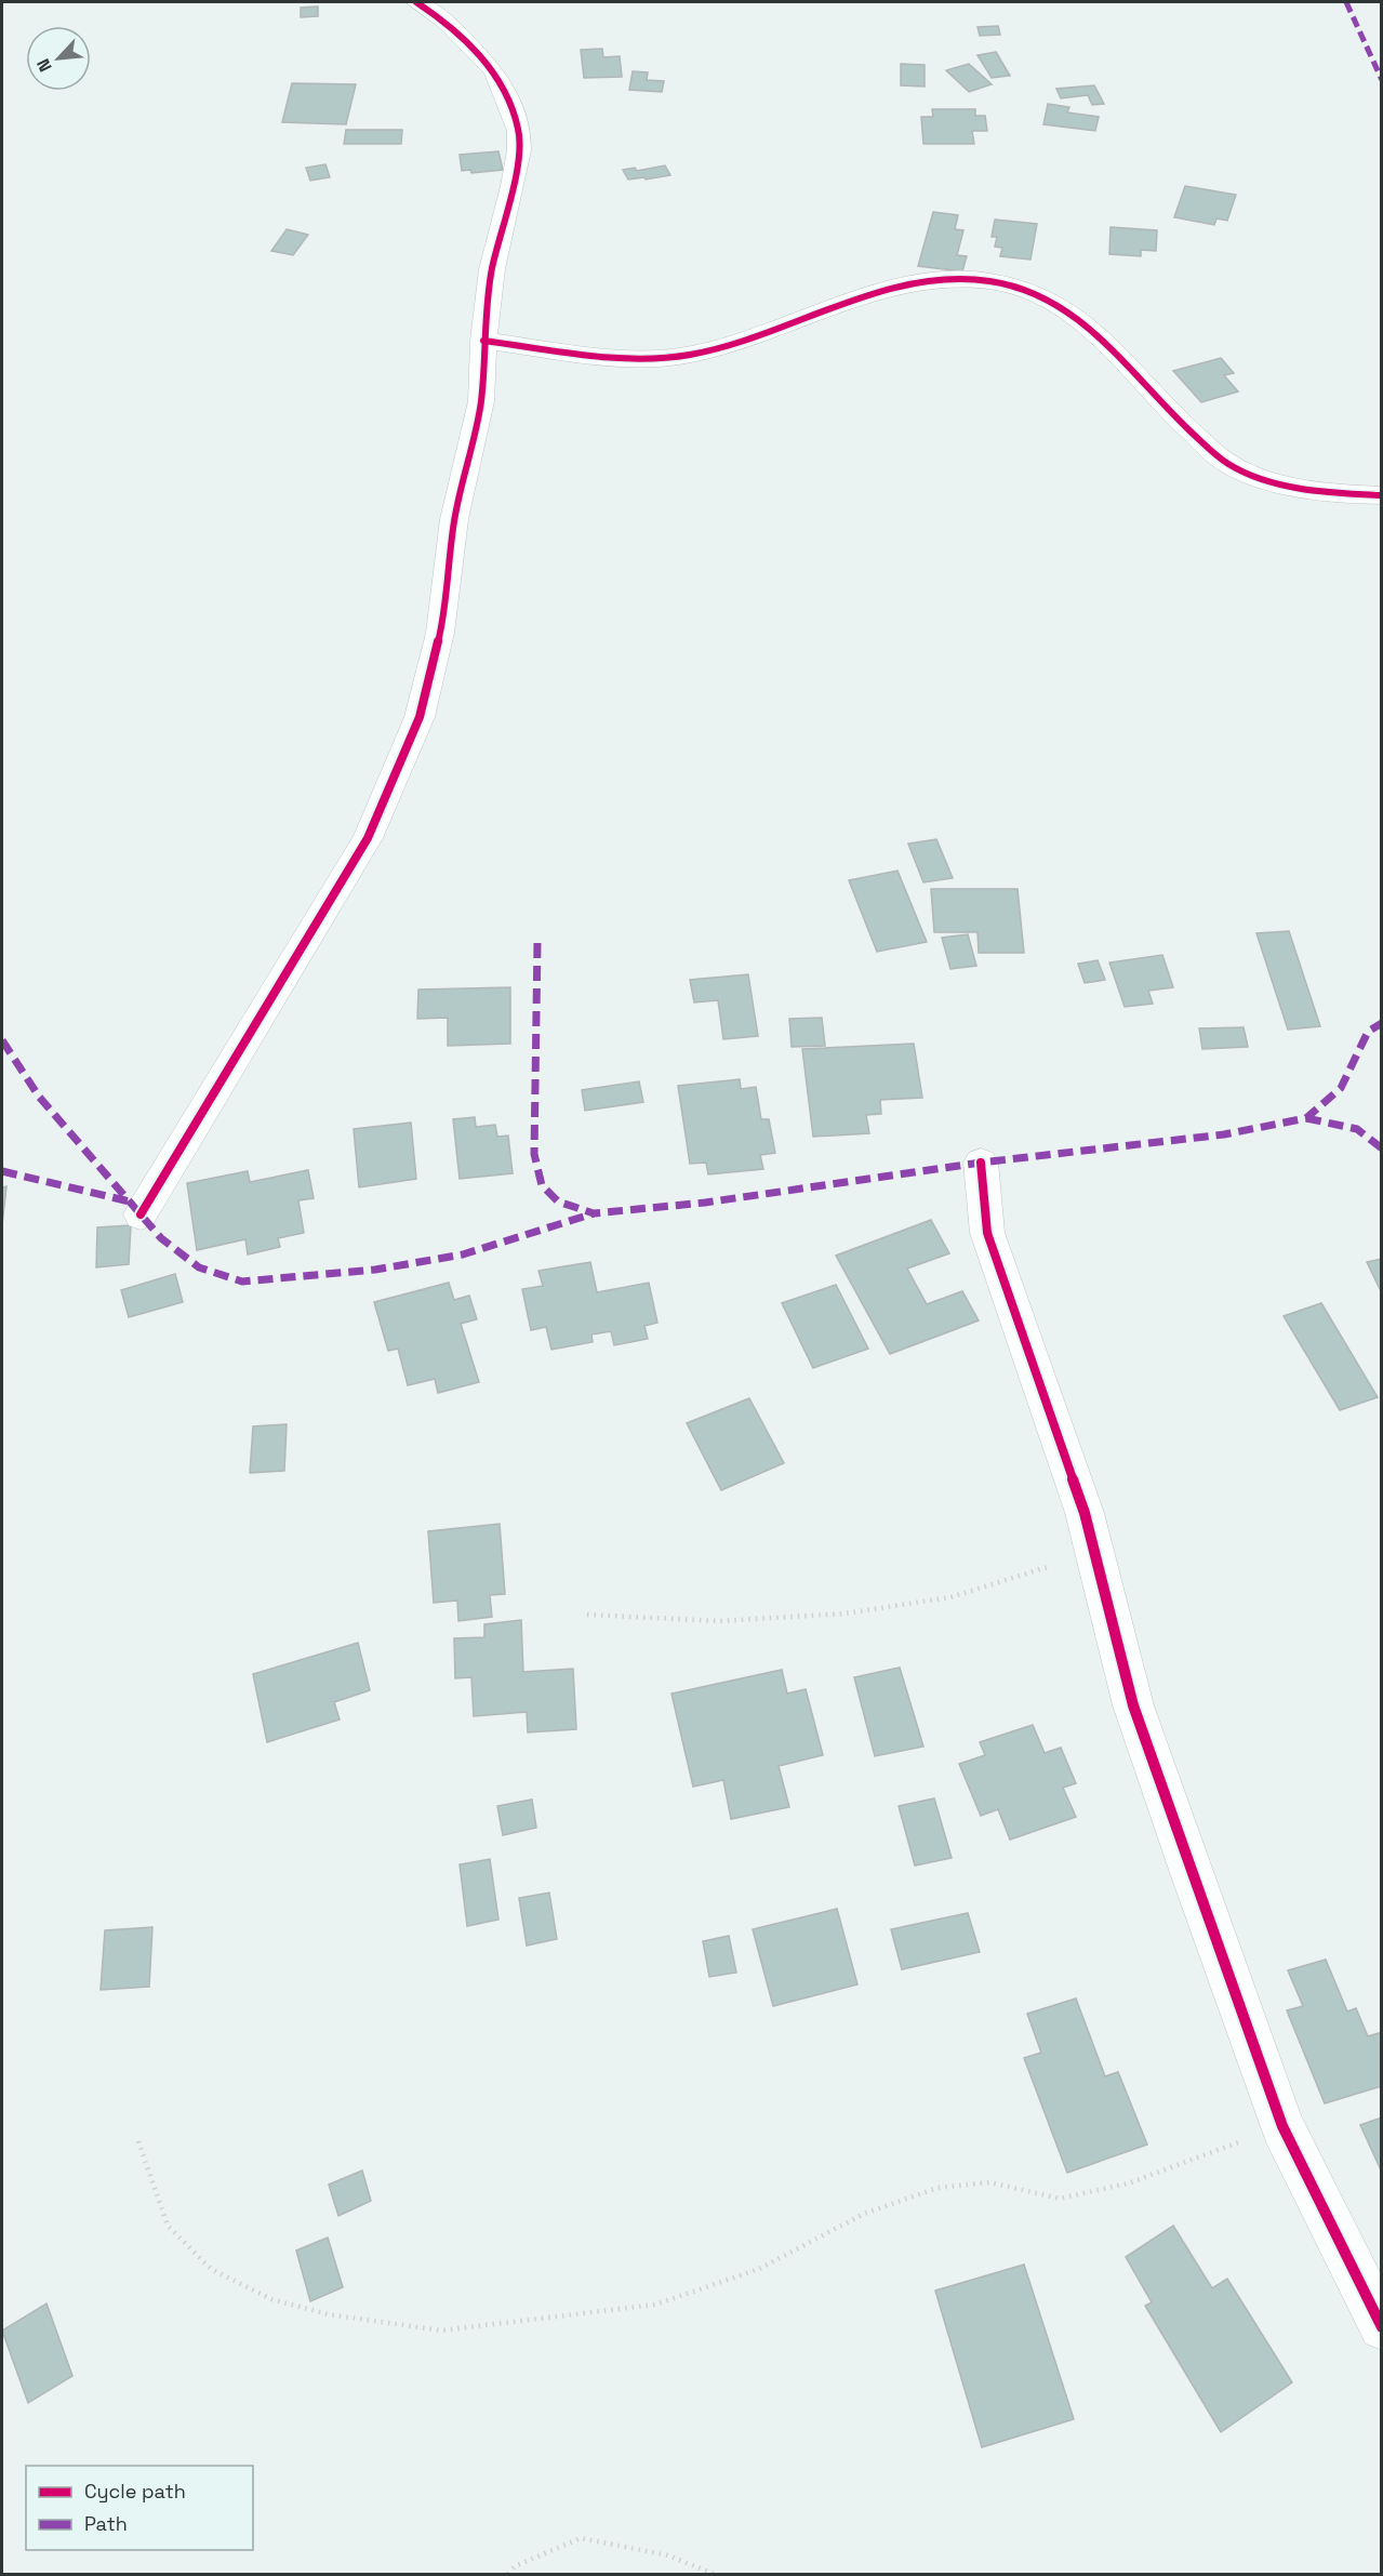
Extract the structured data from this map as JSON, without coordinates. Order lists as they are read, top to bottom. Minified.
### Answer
{"legend":["Cycle path","Path"],"north":"bottom left"}
